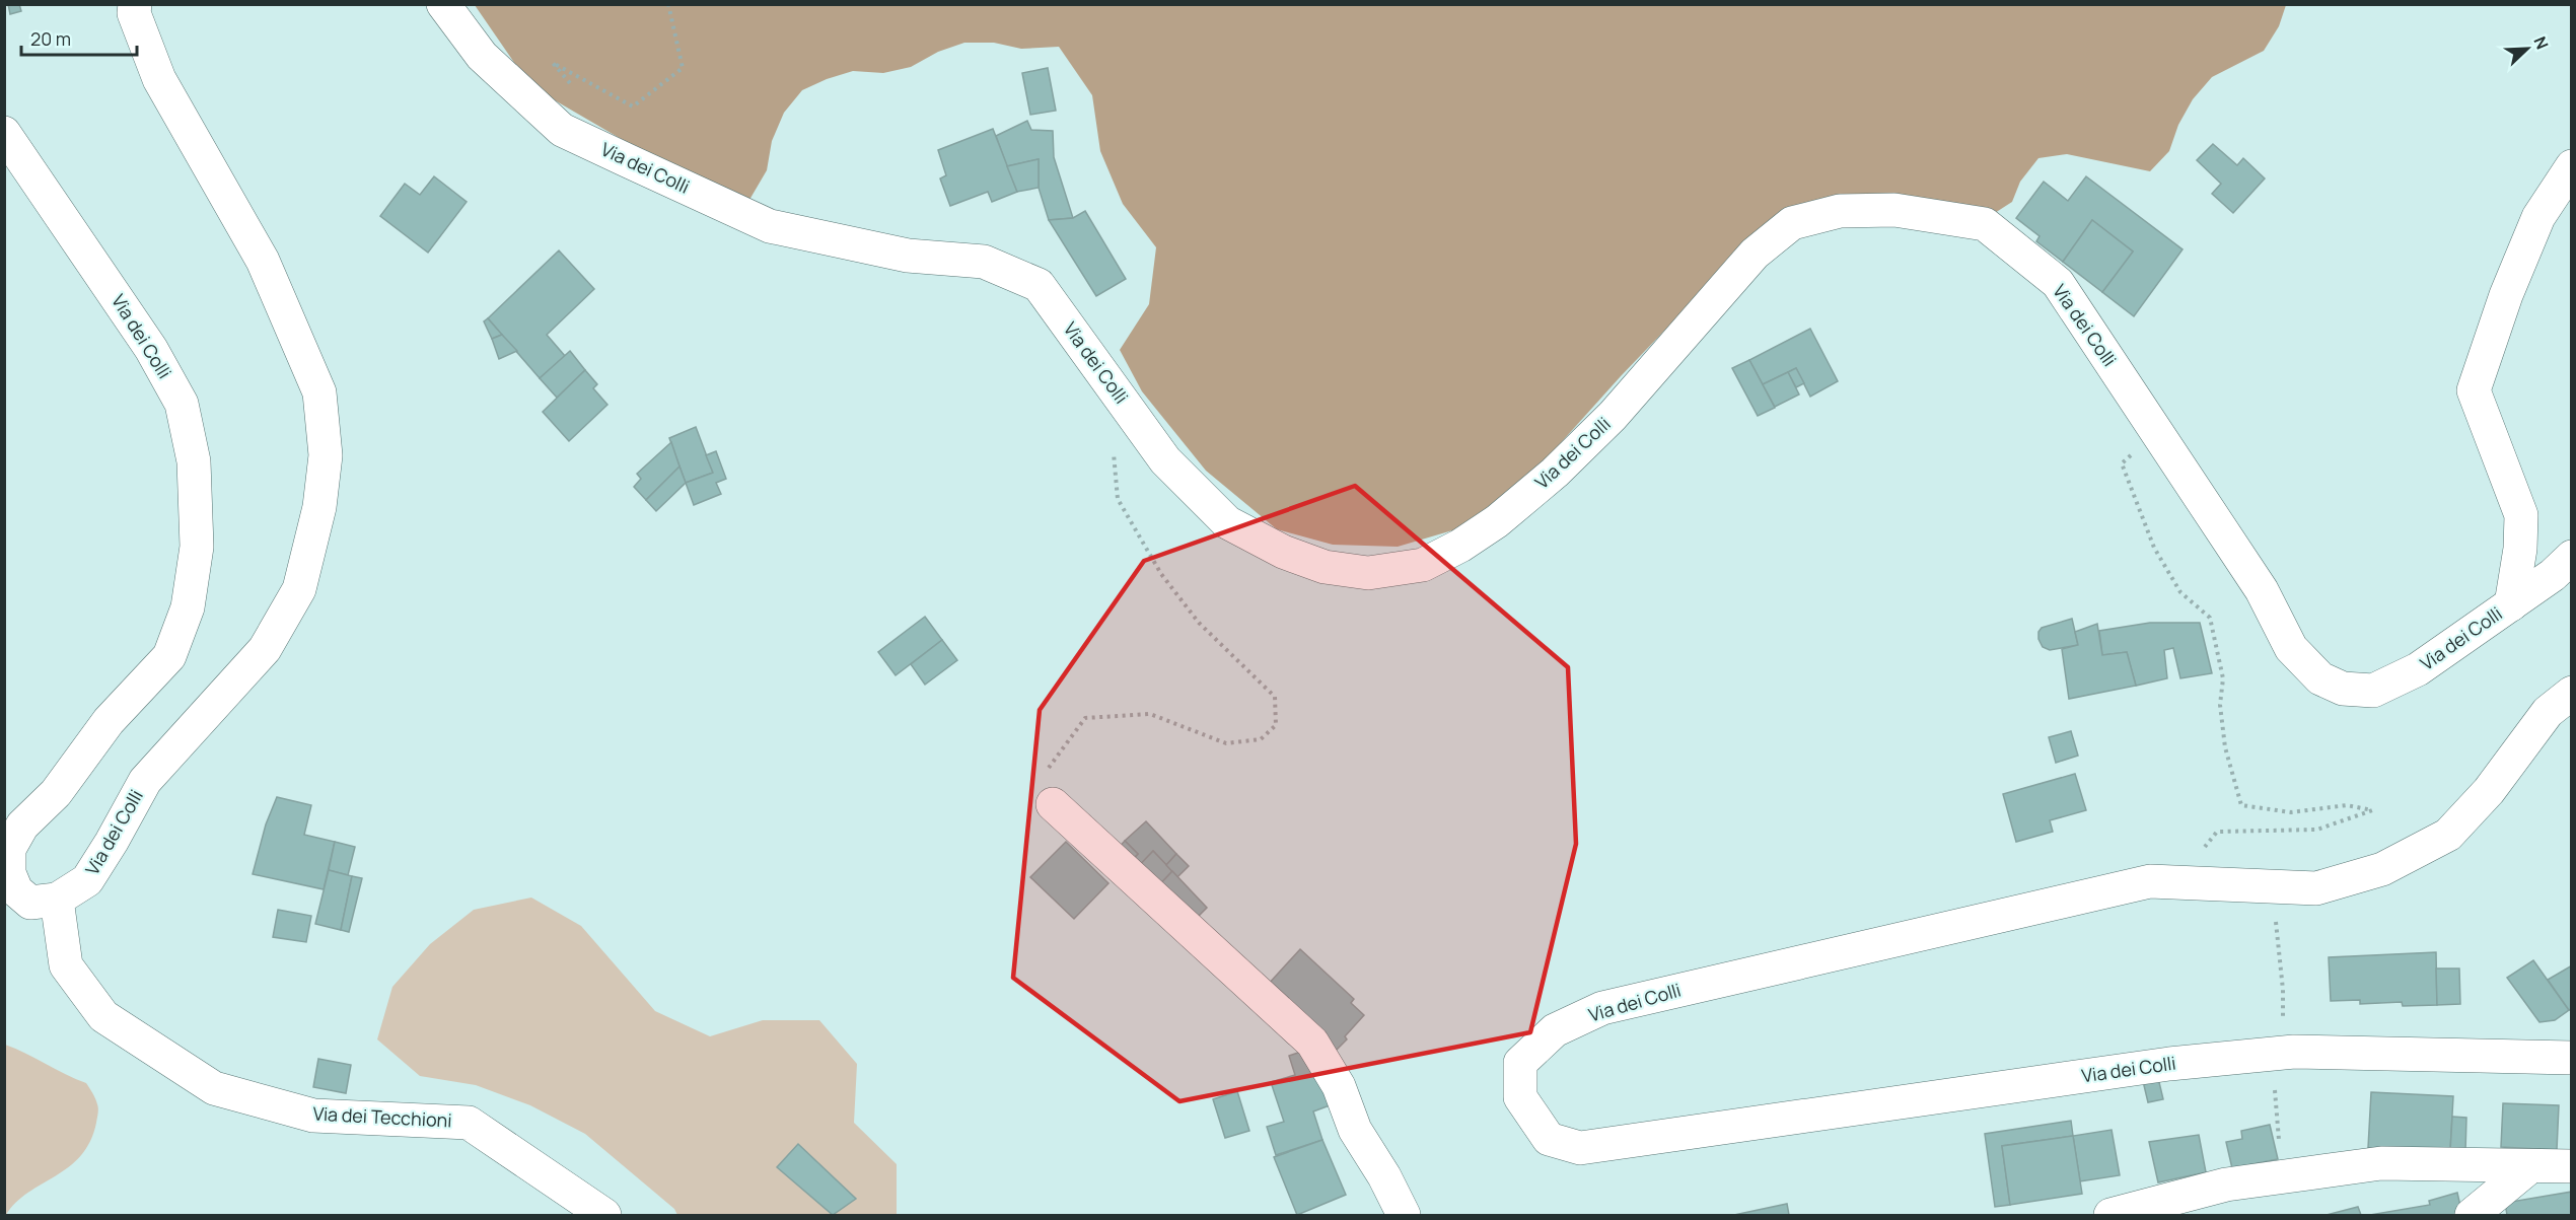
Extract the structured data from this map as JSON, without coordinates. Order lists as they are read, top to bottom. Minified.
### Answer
{"streets":{"street":["Via dei Colli","Via dei Tecchioni"]},"crossings":[["Via dei Colli","Via dei Tecchioni"]],"scale_bar":"20 m","north":"top right"}
